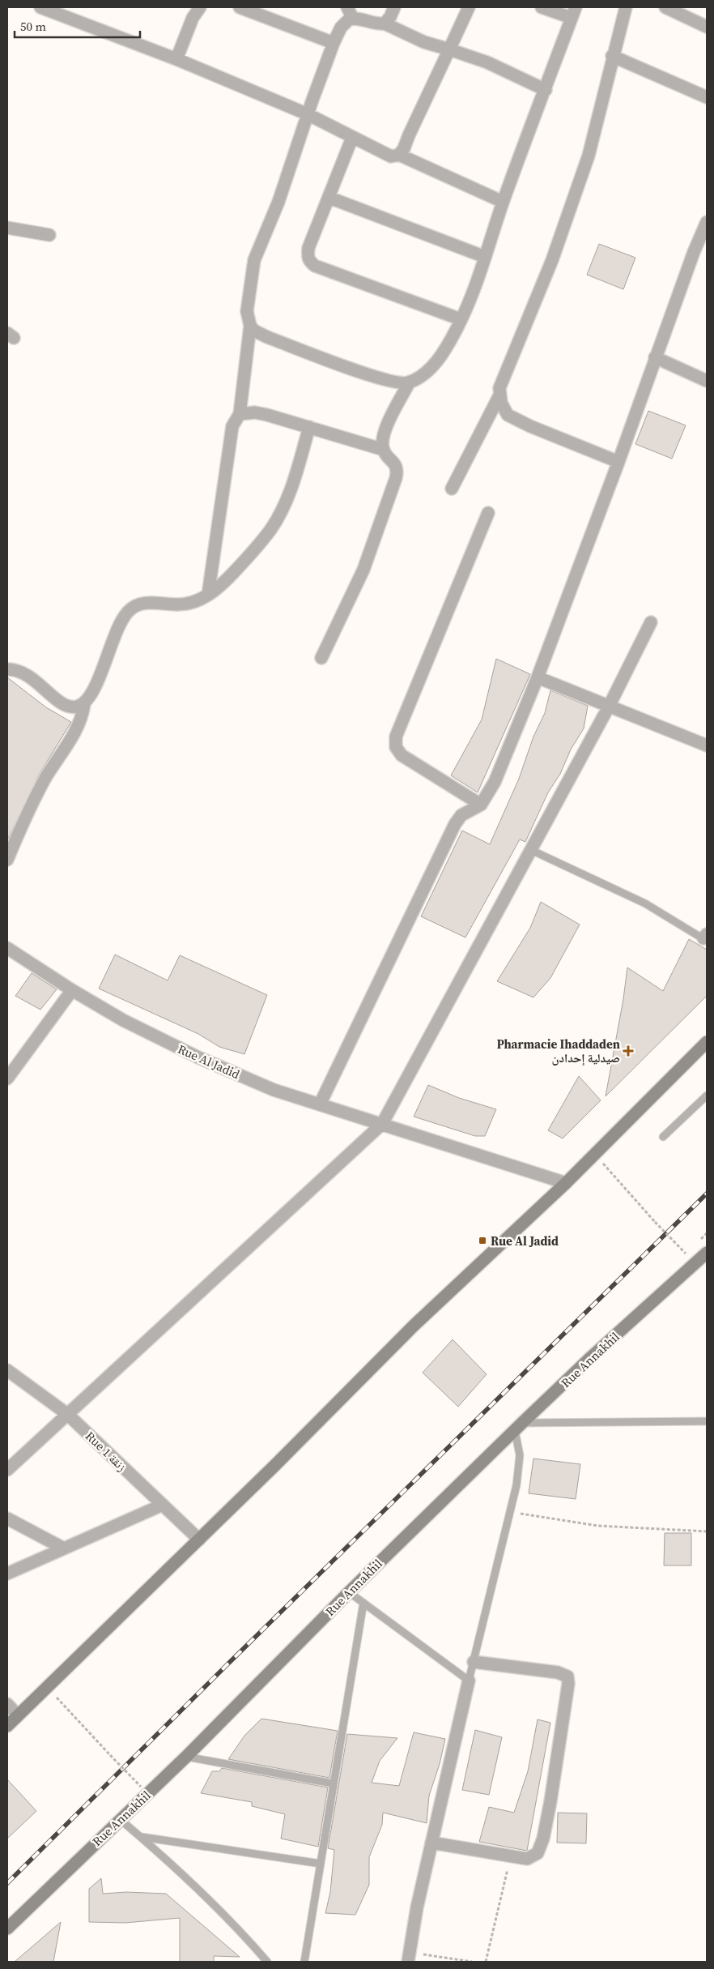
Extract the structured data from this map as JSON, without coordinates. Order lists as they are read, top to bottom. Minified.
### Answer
{"streets":{"main road":["Rue Annakhil"],"street":["Rue Al Jadid","Rue 1 زنقة"]},"places":{"health":["Pharmacie Ihaddaden صيدلية إحدادن"],"transit":["Rue Al Jadid"]},"scale_bar":"50 m"}
